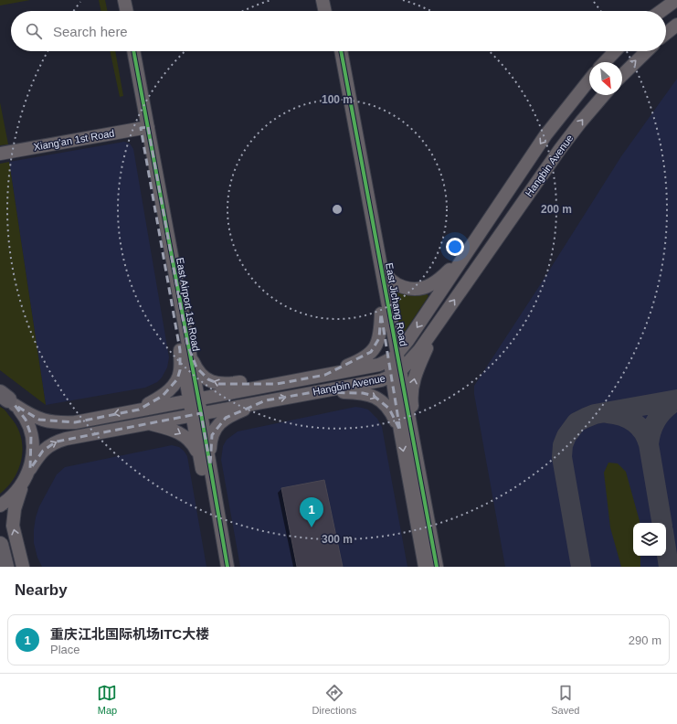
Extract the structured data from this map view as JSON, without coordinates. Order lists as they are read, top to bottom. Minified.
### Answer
{"streets":{"main road":["Xiang'an 1st Road","Hangbin Avenue","East Airport 1st Road","East Jichang Road"]},"crossings":[["Xiang'an 1st Road","East Airport 1st Road"],["Hangbin Avenue","East Airport 1st Road"],["Hangbin Avenue","East Jichang Road"]],"north":"bottom right","page":{"search":"Search here","pins":"1","heading":"Nearby","list":[{"mark":"1","name":"重庆江北国际机场ITC大楼","note":"Place","value":"290 m"}],"nav":["Map","Directions","Saved"]},"rings":["100 m","200 m","300 m"]}
